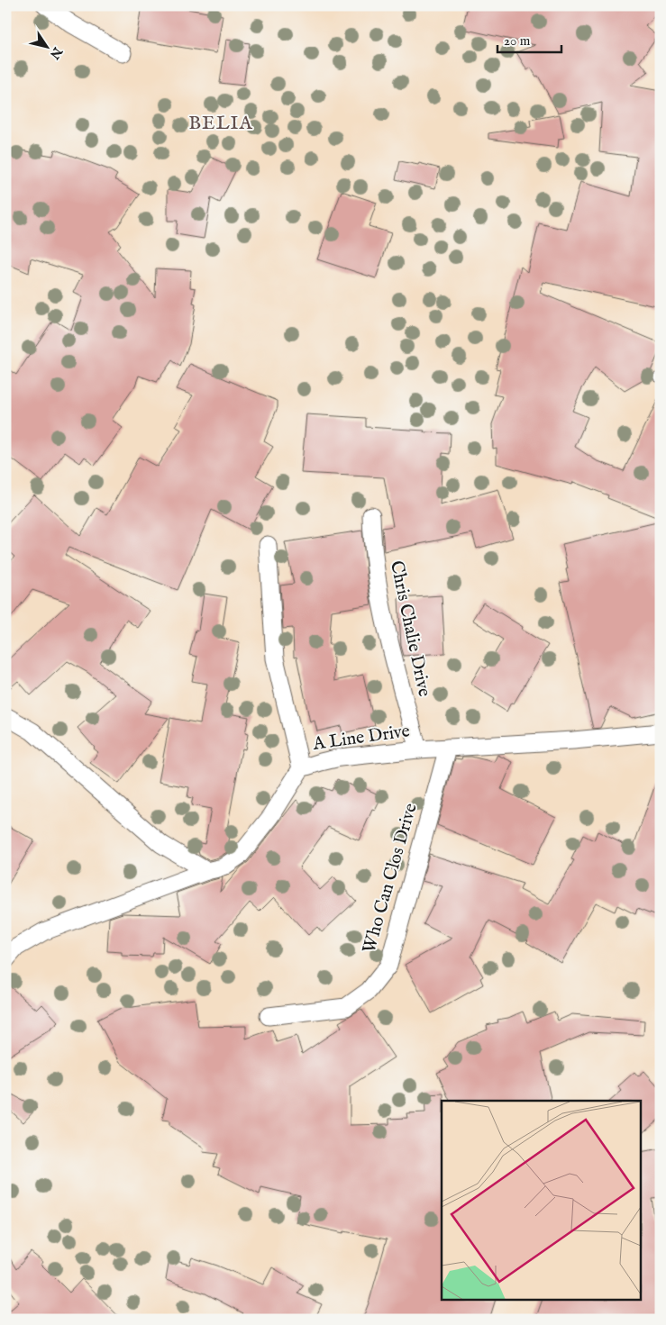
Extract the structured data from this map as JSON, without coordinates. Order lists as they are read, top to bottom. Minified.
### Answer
{"streets":{"street":["Chris Chalie Drive","A Line Drive","Who Can Clos Drive"]},"crossings":[["Chris Chalie Drive","A Line Drive"],["A Line Drive","Who Can Clos Drive"]],"districts":["BELIA"],"scale_bar":"20 m","north":"bottom right"}
